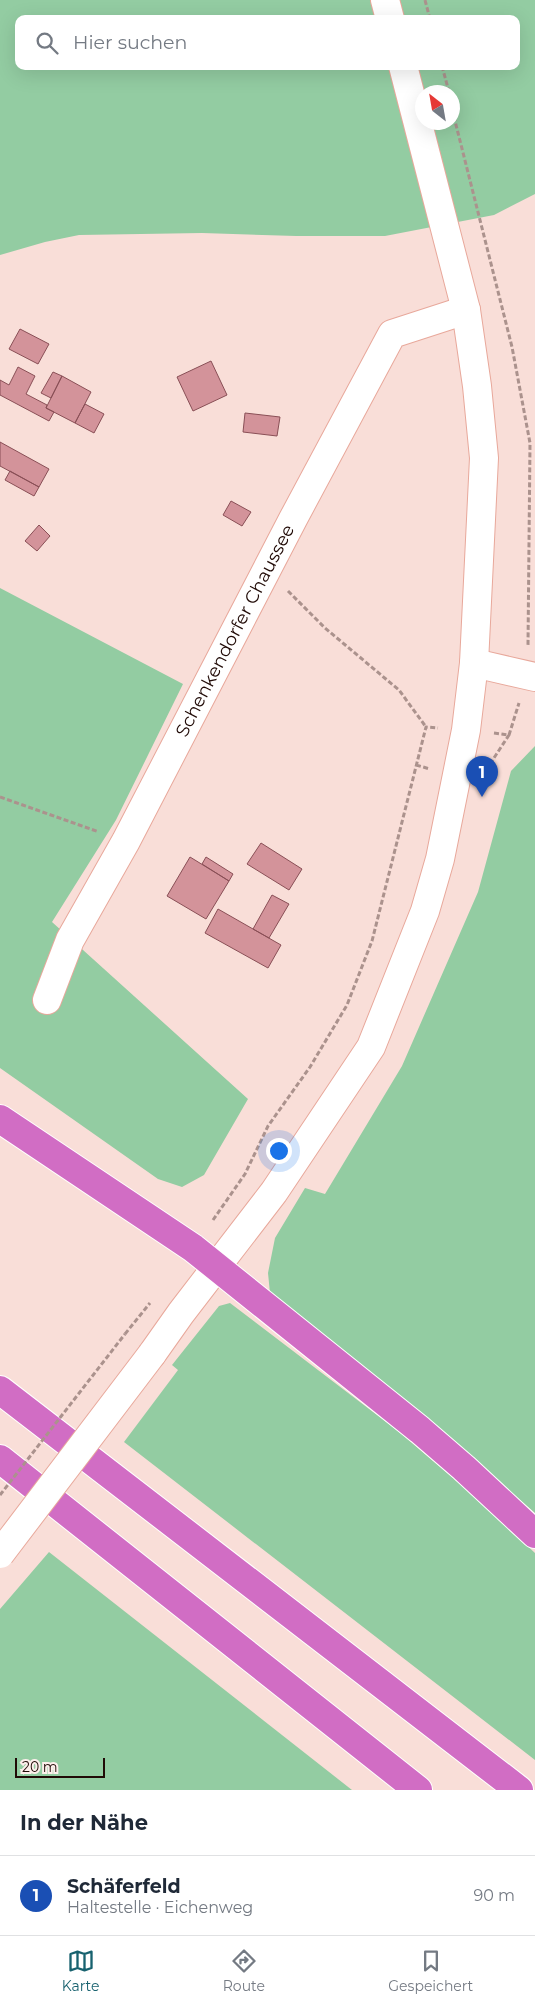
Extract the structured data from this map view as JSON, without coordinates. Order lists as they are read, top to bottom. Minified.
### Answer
{"streets":{"main road":["Schenkendorfer Chaussee"]},"scale_bar":"20 m","north":"top left","page":{"search":"Hier suchen","pins":"1","scale":"20 m","heading":"In der Nähe","list":[{"mark":"1","name":"Schäferfeld","note":"Haltestelle · Eichenweg","value":"90 m"}],"nav":["Karte","Route","Gespeichert"]}}
